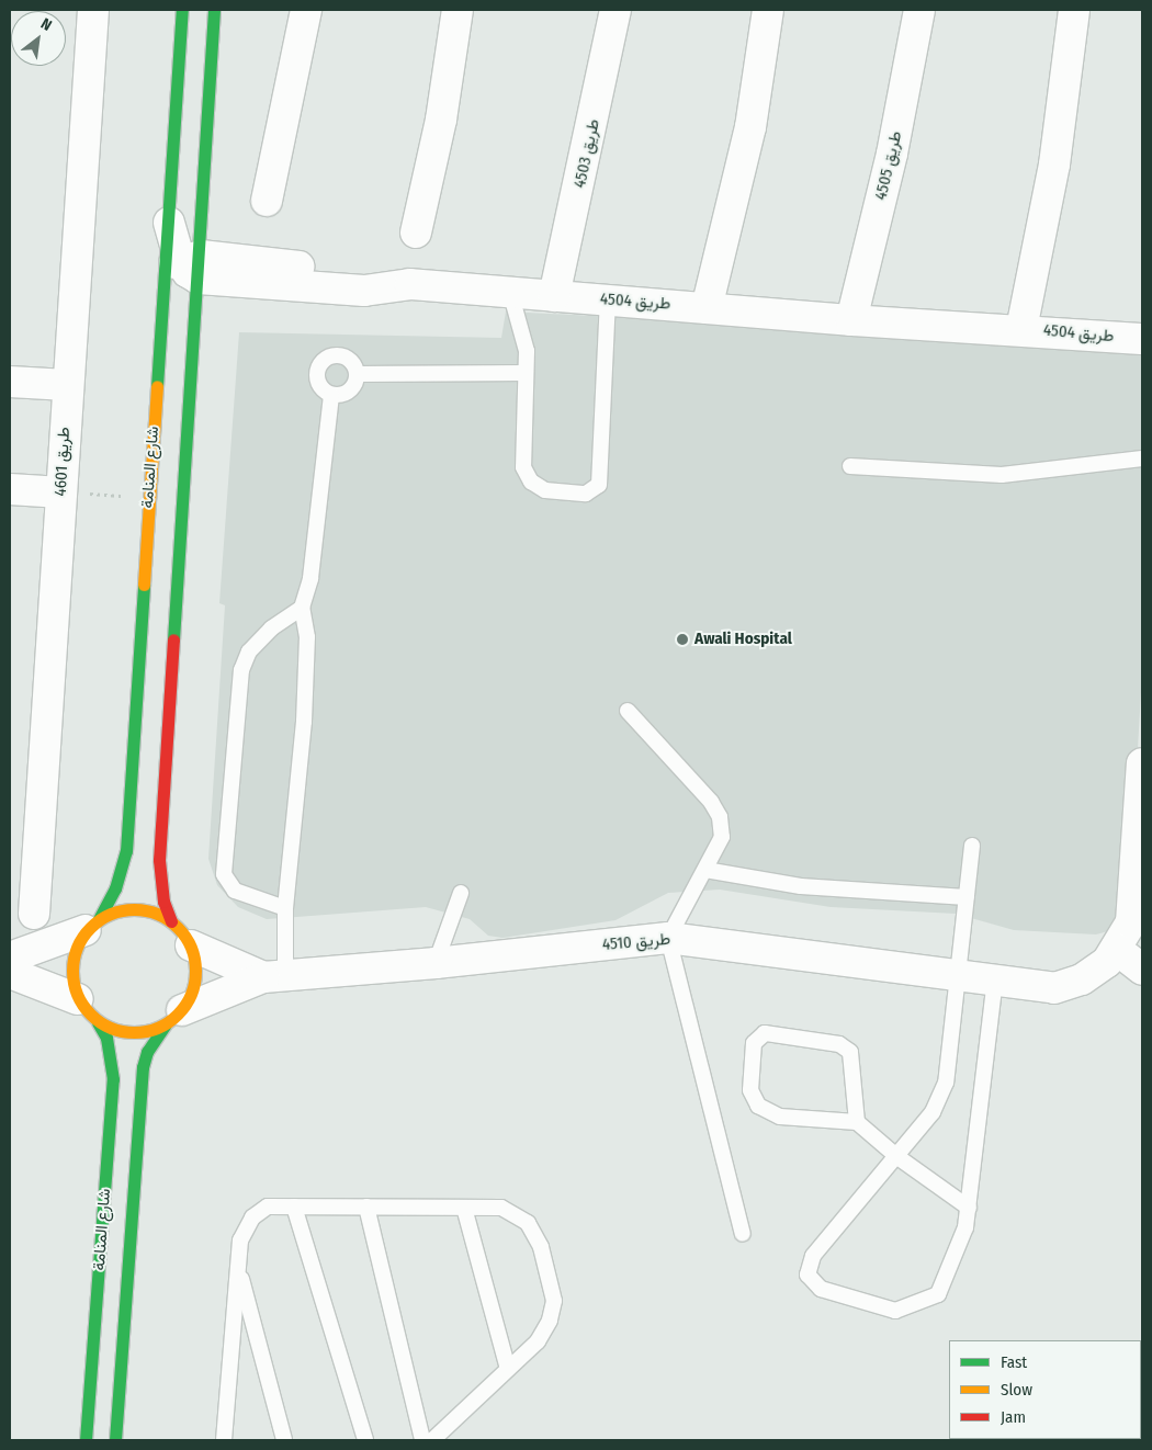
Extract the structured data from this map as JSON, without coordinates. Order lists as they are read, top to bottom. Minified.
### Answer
{"streets":{"street":["طريق 4503","طريق 4505","طريق 4504","طريق 4601","شارع المنامة","طريق 4510"]},"crossings":[["طريق 4503","طريق 4504"],["طريق 4505","طريق 4504"],["طريق 4504","شارع المنامة"],["شارع المنامة","طريق 4510"]],"places":["Awali Hospital"],"legend":["Fast","Slow","Jam"],"north":"top right"}
